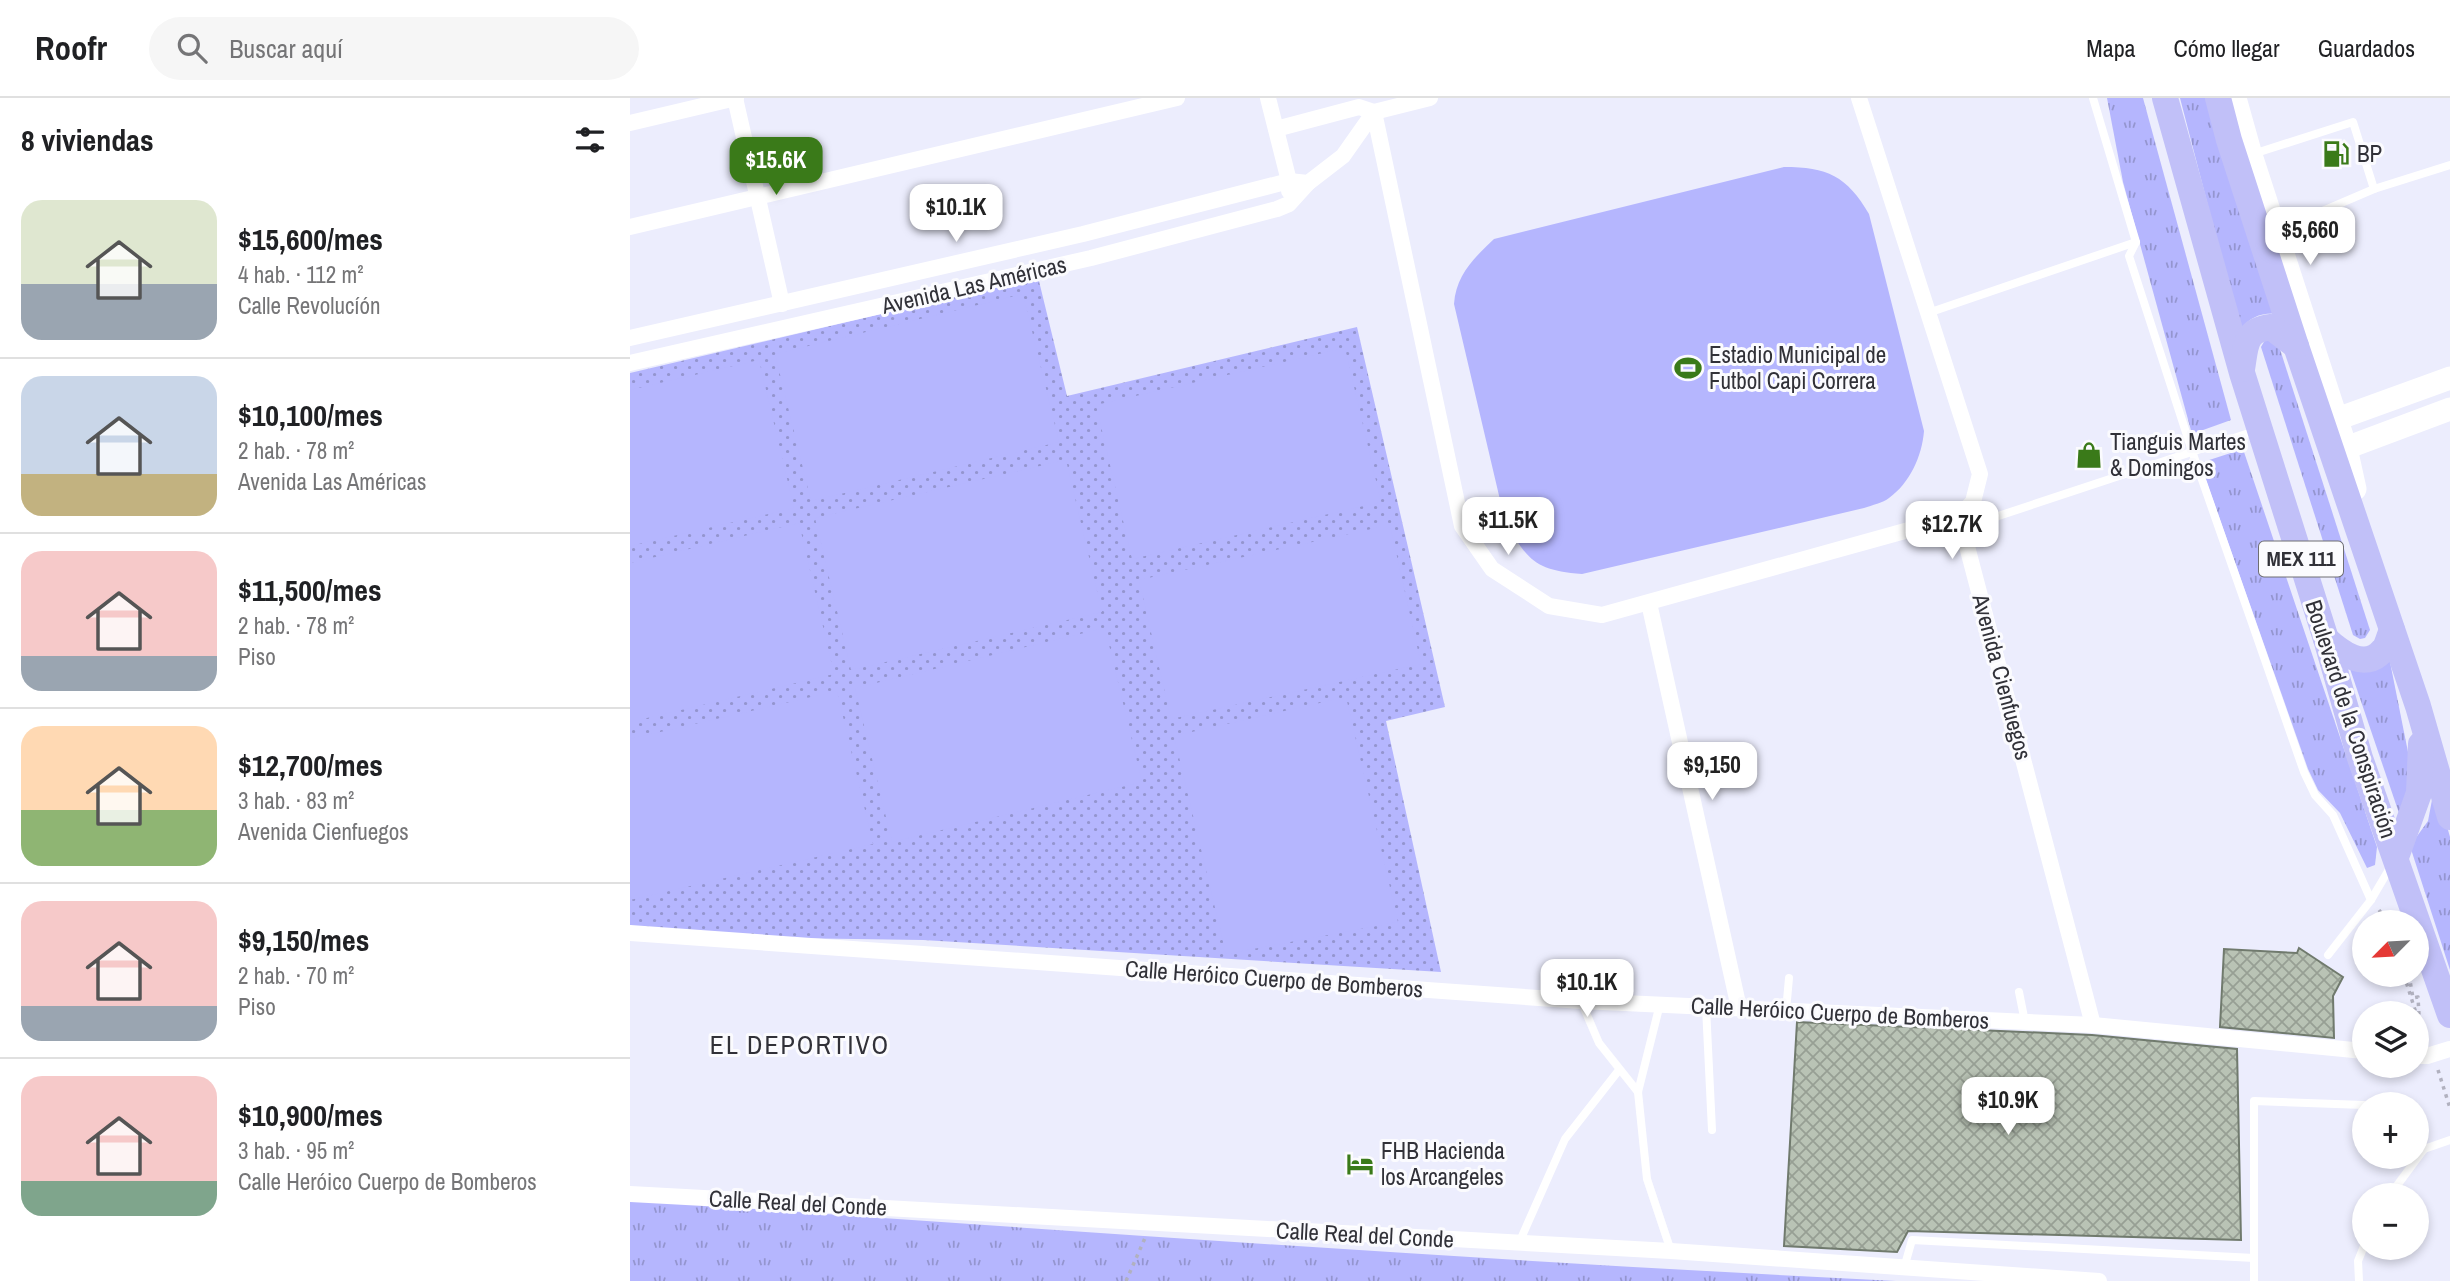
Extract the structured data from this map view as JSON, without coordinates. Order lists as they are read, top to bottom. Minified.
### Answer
{"streets":{"main road":["MEX 111","Boulevard de la Conspiración"],"street":["Avenida Las Américas","Avenida Cienfuegos","Calle Heróico Cuerpo de Bomberos","Calle Real del Conde"]},"crossings":[["Avenida Cienfuegos","Calle Heróico Cuerpo de Bomberos"]],"districts":["EL DEPORTIVO"],"places":{"fuel station":["BP"],"sports":["Estadio Municipal de Futbol Capi Correra"],"shop":["Tianguis Martes & Domingos"],"hotel":["FHB Hacienda los Arcangeles"]},"north":"bottom left","page":{"header":"Roofr","search":"Buscar aquí","nav":["Mapa","Cómo llegar","Guardados"],"heading":"8 viviendas","price":["$15.6K","$10.1K","$5,660","$11.5K","$12.7K","$9,150","$10.1K","$10.9K"],"list":[{"name":"$15,600/mes","note":"4 hab. · 112 m² · Calle Revolucíón"},{"name":"$10,100/mes","note":"2 hab. · 78 m² · Avenida Las Américas"},{"name":"$11,500/mes","note":"2 hab. · 78 m² · Piso"},{"name":"$12,700/mes","note":"3 hab. · 83 m² · Avenida Cienfuegos"},{"name":"$9,150/mes","note":"2 hab. · 70 m² · Piso"},{"name":"$10,900/mes","note":"3 hab. · 95 m² · Calle Heróico Cuerpo de Bomberos"}],"map_buttons":["+","−"]}}
